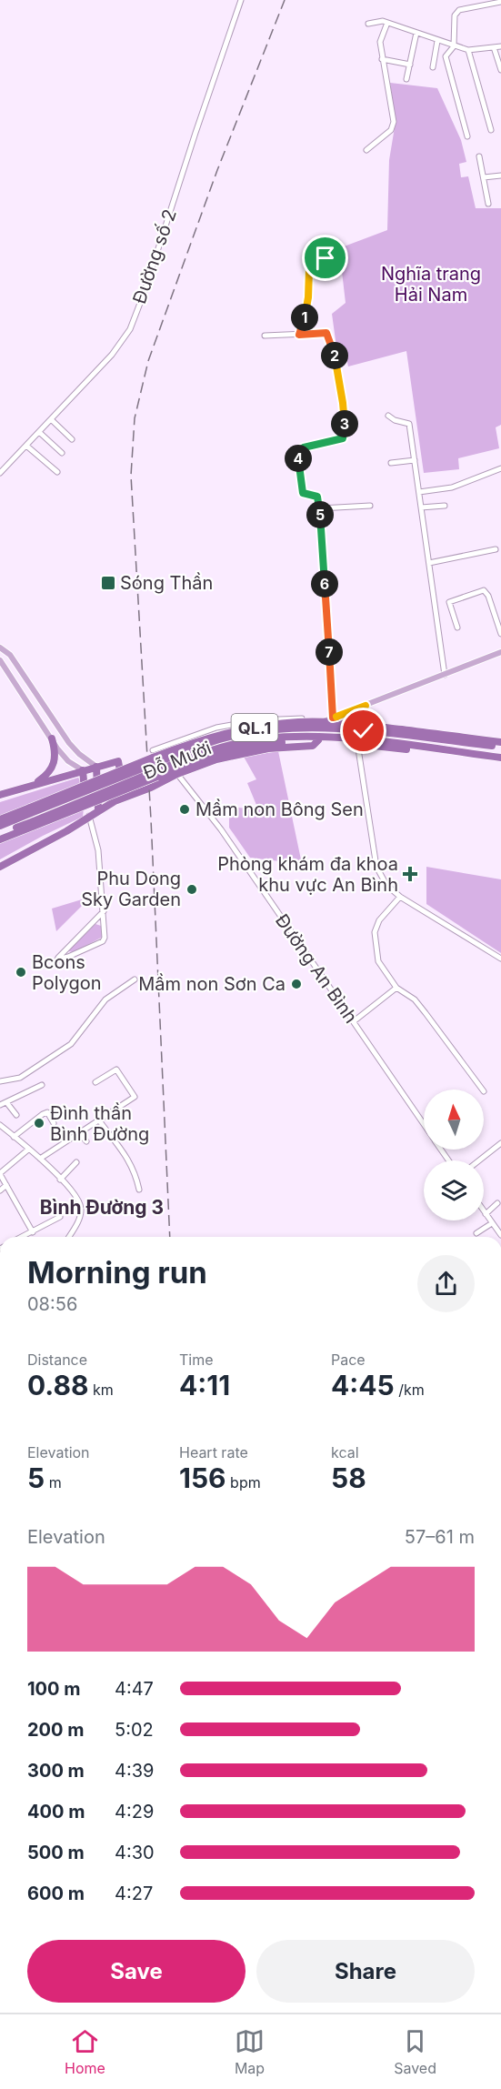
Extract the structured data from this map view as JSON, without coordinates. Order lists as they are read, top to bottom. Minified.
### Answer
{"streets":{"highway":["QL.1","Đỗ Mười"],"street":["Đường số 2","Đường An Bình"]},"crossings":[["QL.1","Đỗ Mười"],["Đỗ Mười","Đường An Bình"]],"districts":["Bình Đường 3"],"parks":["Nghĩa trang Hải Nam"],"places":{"transit":["Sóng Thần"],"other":["Mầm non Bông Sen","Phu Dong Sky Garden","Bcons Polygon","Mầm non Sơn Ca","Đình thần Bình Đường"],"health":["Phòng khám đa khoa khu vực An Bình"]},"north":"top","page":{"pins":["1","2","3","4","5","6","7"],"heading":["Morning run","08:56"],"stats":[["Distance","0.88 km"],["Time","4:11"],["Pace","4:45 /km"],["Elevation","5 m"],["Heart rate","156 bpm"],["kcal","58"]],"chart":["Elevation","57–61 m"],"list":[{"name":"100 m","note":"4:47"},{"name":"200 m","note":"5:02"},{"name":"300 m","note":"4:39"},{"name":"400 m","note":"4:29"},{"name":"500 m","note":"4:30"},{"name":"600 m","note":"4:27"}],"buttons":["Save","Share"],"tabs":["Home","Map","Saved"]}}
